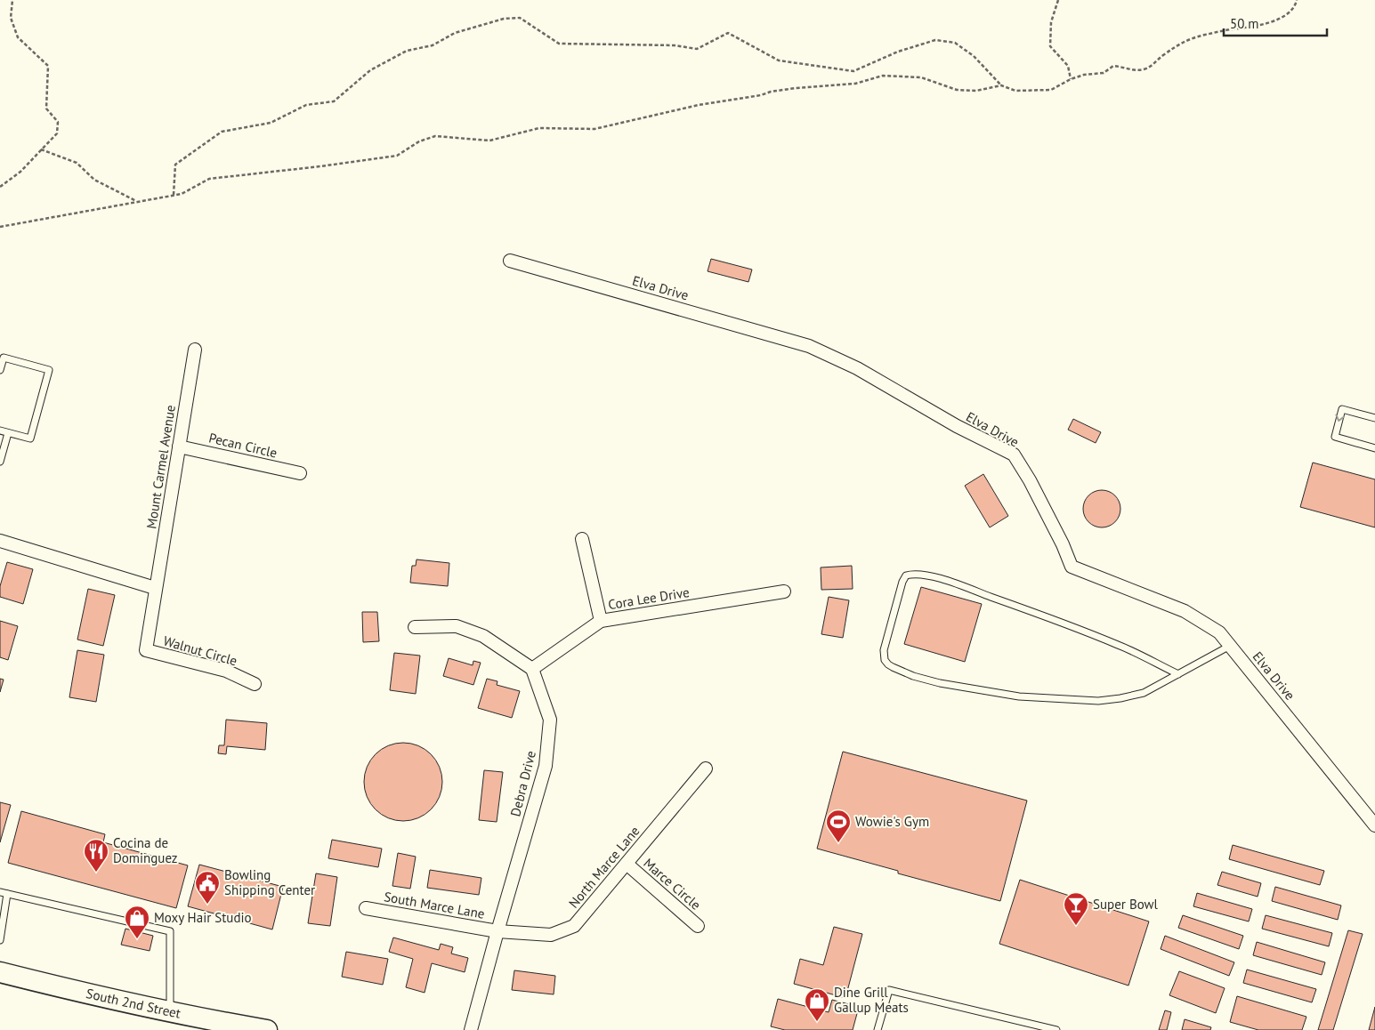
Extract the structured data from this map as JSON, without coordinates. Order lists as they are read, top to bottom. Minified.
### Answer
{"streets":{"main road":["South 2nd Street"],"street":["Elva Drive","Pecan Circle","Mount Carmel Avenue","Cora Lee Drive","Walnut Circle","Debra Drive","North Marce Lane","Marce Circle","South Marce Lane"]},"crossings":[["Pecan Circle","Mount Carmel Avenue"],["Mount Carmel Avenue","Walnut Circle"],["Cora Lee Drive","Debra Drive"],["Debra Drive","North Marce Lane"],["Debra Drive","South Marce Lane"],["North Marce Lane","Marce Circle"],["North Marce Lane","South Marce Lane"]],"places":{"sports":["Wowie's Gym"],"restaurant":["Cocina de Dominguez"],"public building":["Bowling Shipping Center"],"bar":["Super Bowl"],"shop":["Moxy Hair Studio","Dine Grill Gallup Meats"]},"scale_bar":"50 m"}
